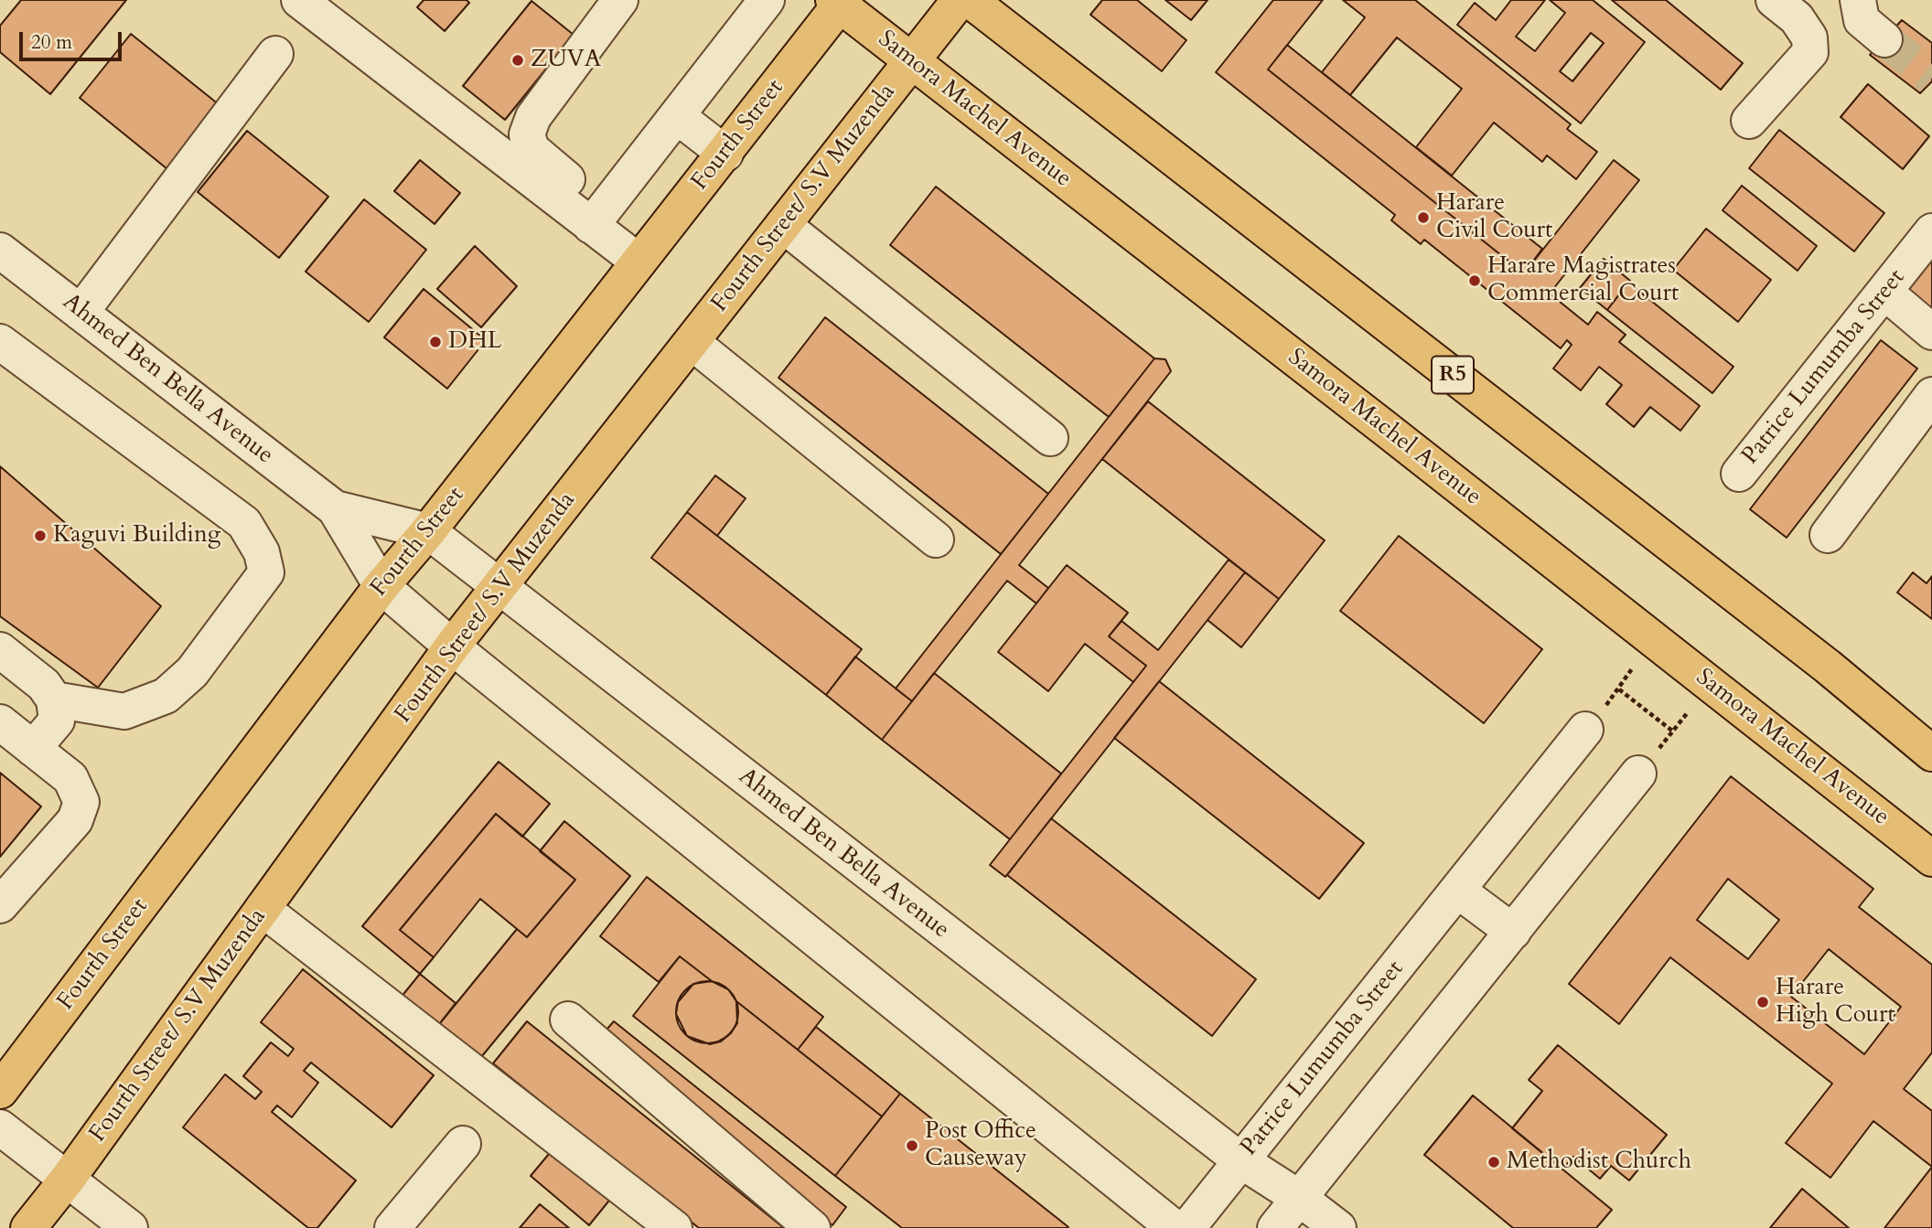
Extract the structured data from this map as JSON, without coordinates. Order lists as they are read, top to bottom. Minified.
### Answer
{"streets":{"main road":["Samora Machel Avenue","Fourth Street","Fourth Street/ S.V Muzenda","R5"],"street":["Patrice Lumumba Street","Ahmed Ben Bella Avenue"]},"crossings":[["Samora Machel Avenue","Fourth Street"],["Samora Machel Avenue","Fourth Street/ S.V Muzenda"],["Fourth Street","Ahmed Ben Bella Avenue"],["Fourth Street/ S.V Muzenda","Ahmed Ben Bella Avenue"],["Patrice Lumumba Street","Ahmed Ben Bella Avenue"]],"places":["ZUVA","Harare Civil Court","Harare Magistrates Commercial Court","DHL","Kaguvi Building","Harare High Court","Post Office Causeway","Methodist Church"],"scale_bar":"20 m"}
